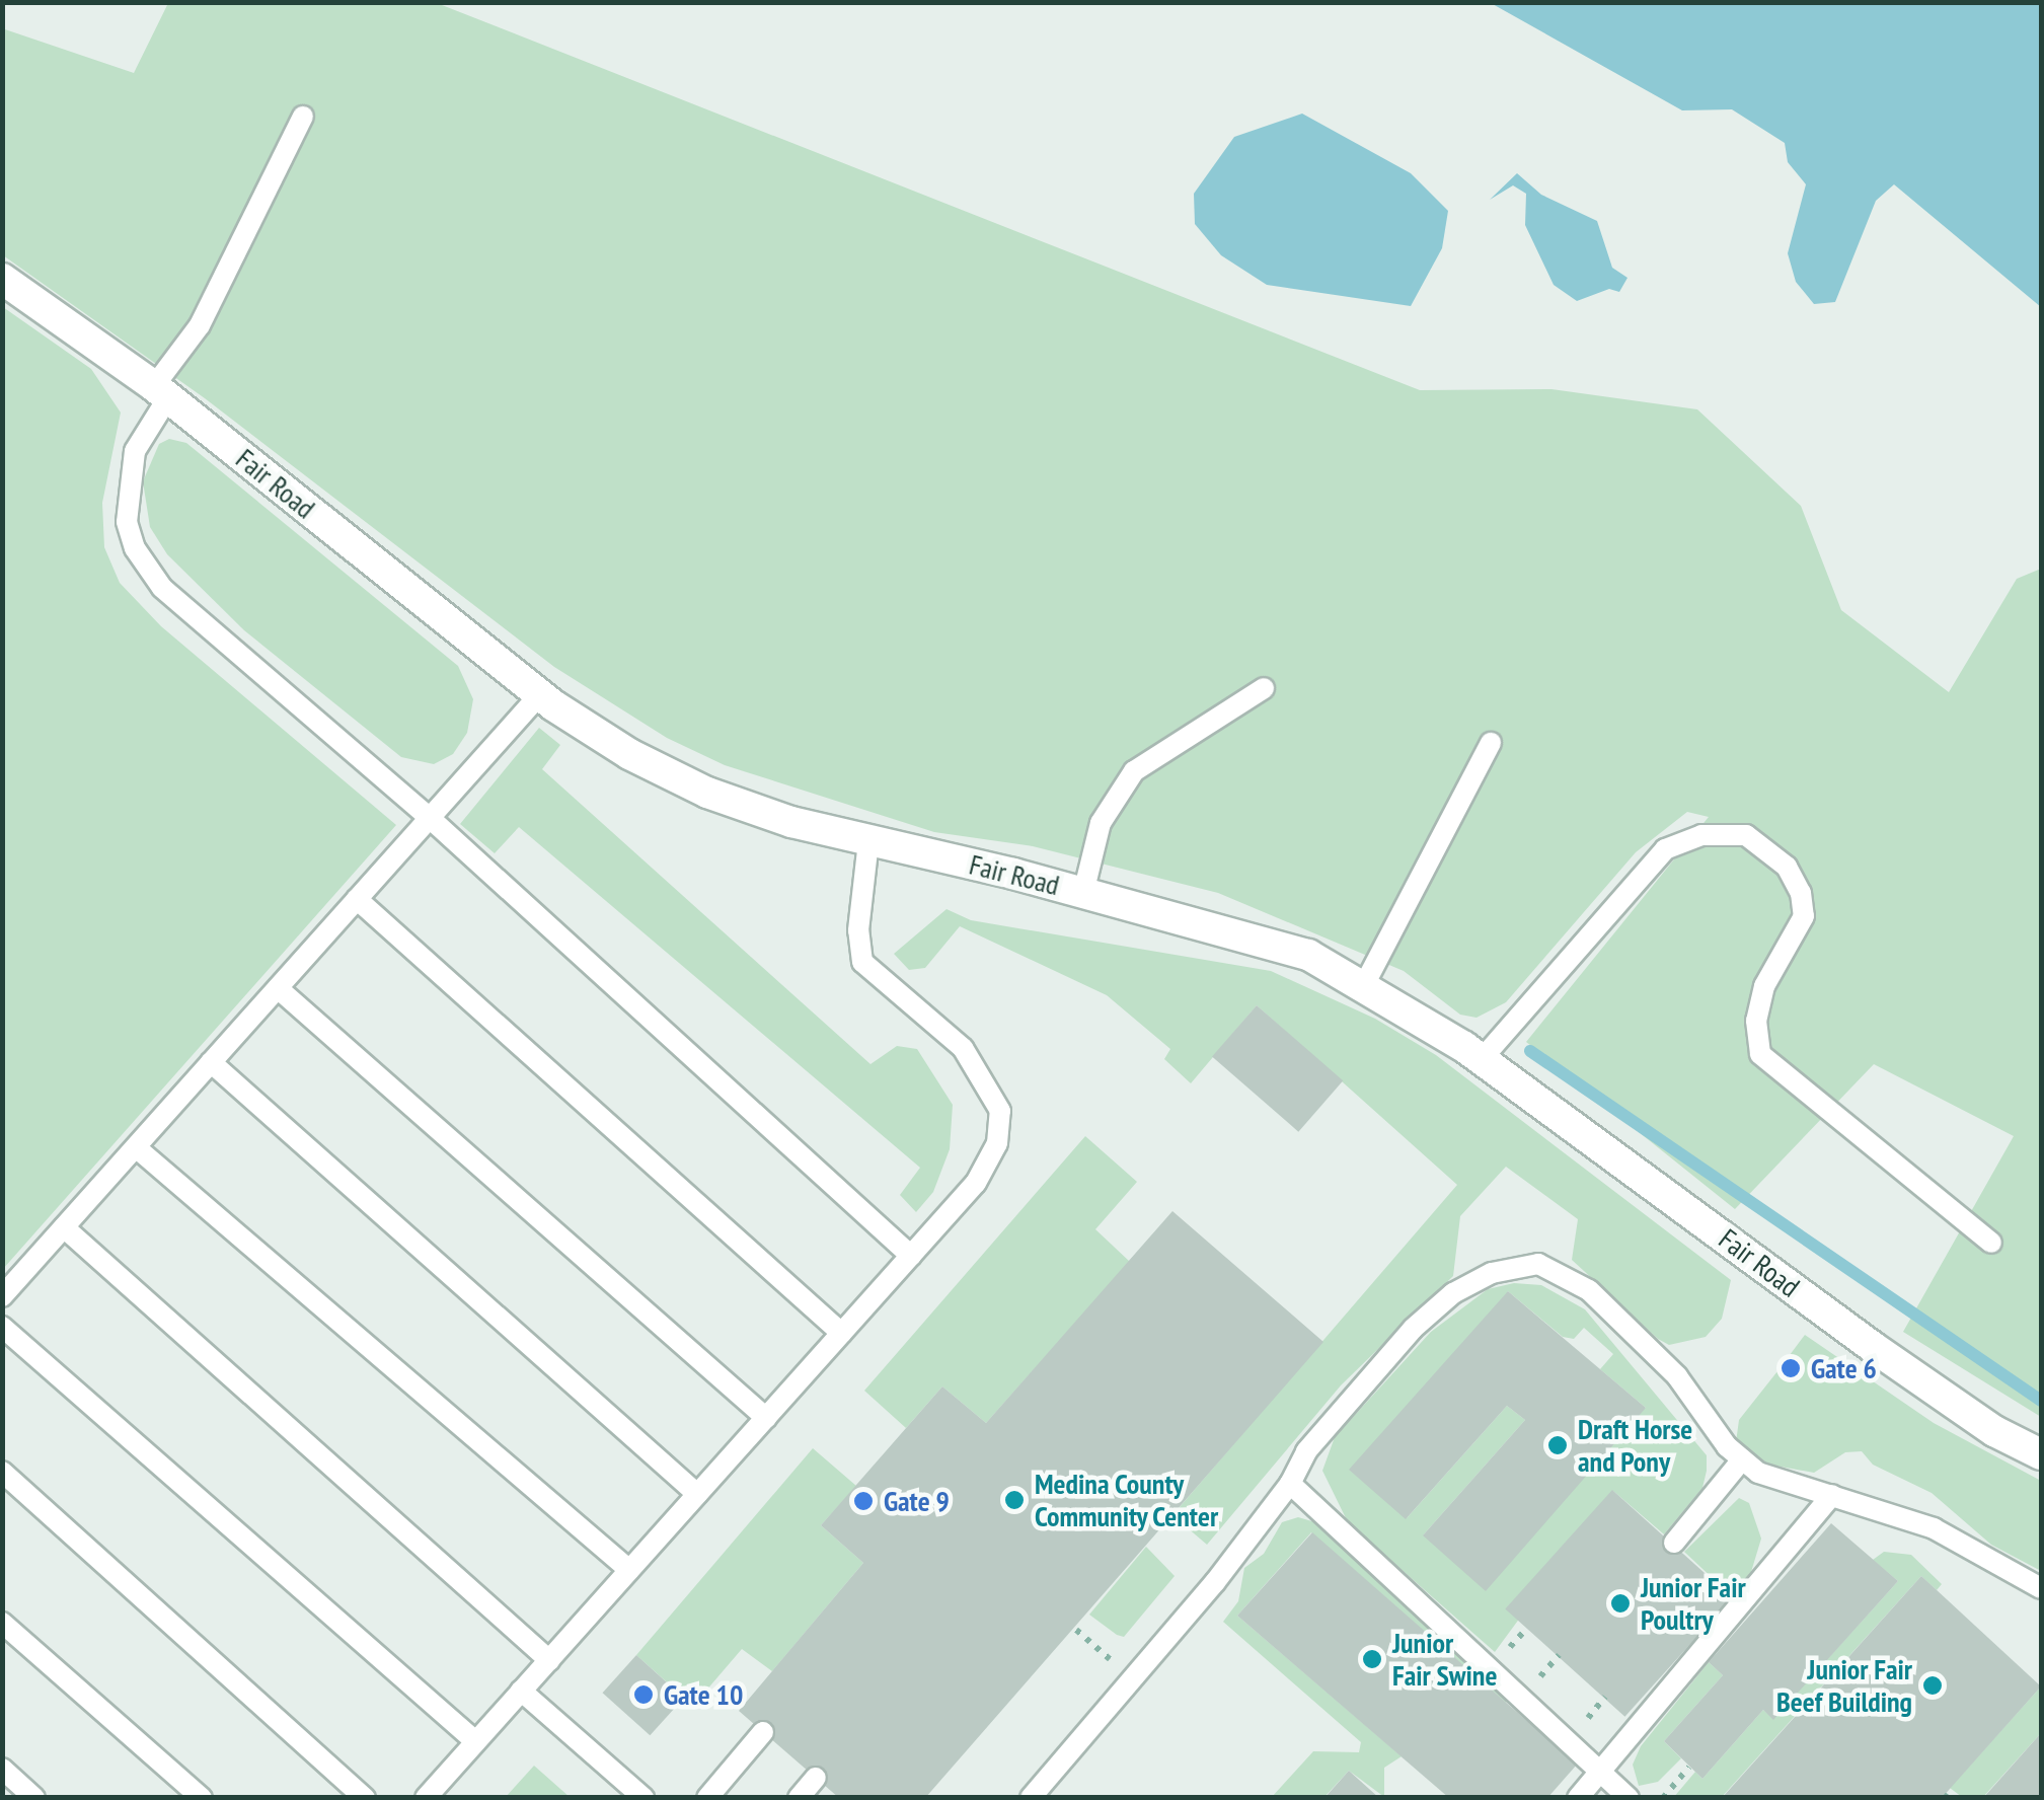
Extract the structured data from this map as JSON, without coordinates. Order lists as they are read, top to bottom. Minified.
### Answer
{"streets":{"street":["Fair Road"]},"places":["Gate 6","Draft Horse and Pony","Medina County Community Center","Gate 9","Junior Fair Poultry","Junior Fair Swine","Junior Fair Beef Building","Gate 10"]}
